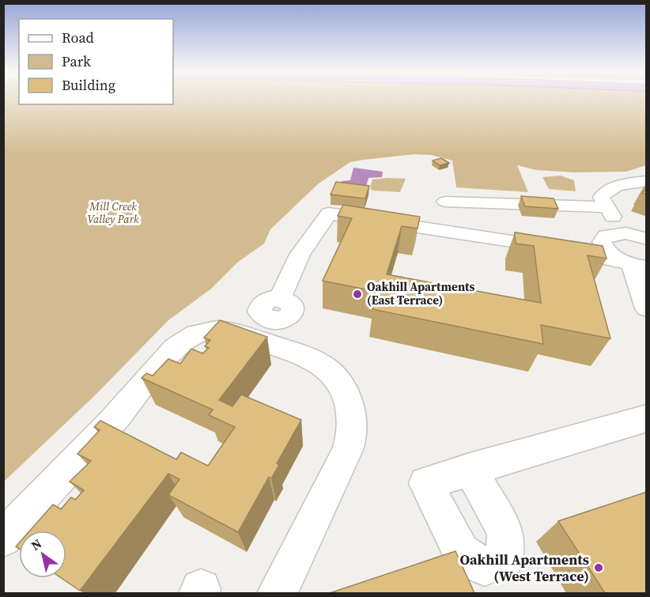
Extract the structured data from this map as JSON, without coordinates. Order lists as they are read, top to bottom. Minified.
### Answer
{"parks":["Mill Creek Valley Park"],"places":["Oakhill Apartments (East Terrace)","Oakhill Apartments (West Terrace)"],"legend":["Road","Park","Building"],"north":"top left"}
